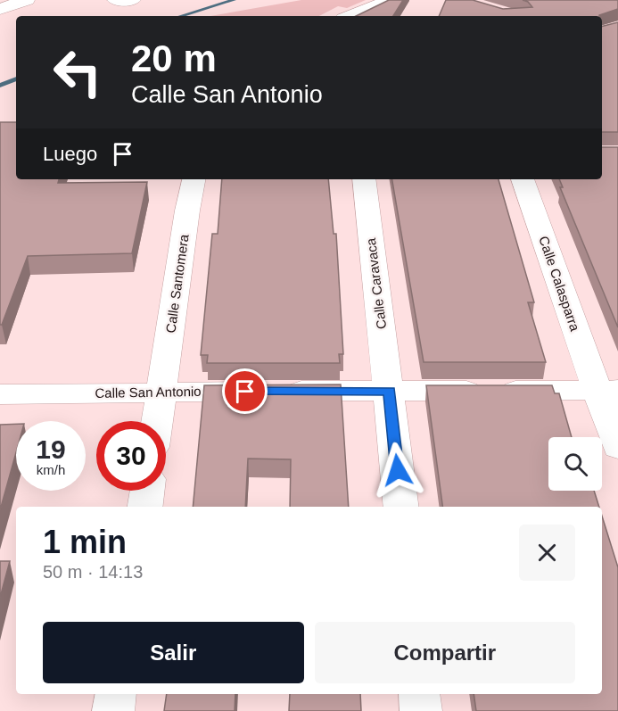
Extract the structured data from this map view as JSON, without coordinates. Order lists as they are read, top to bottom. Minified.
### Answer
{"streets":{"street":["Calle Santomera","Calle Caravaca","Calle Calasparra","Calle San Antonio"]},"crossings":[["Calle Santomera","Calle San Antonio"],["Calle Caravaca","Calle San Antonio"],["Calle Calasparra","Calle San Antonio"]],"page":{"turn":["20 m","Calle San Antonio"],"then":"Luego","speed":"19 km/h","limit":"30","heading":["1 min","50 m · 14:13"],"buttons":["Salir","Compartir"]}}
